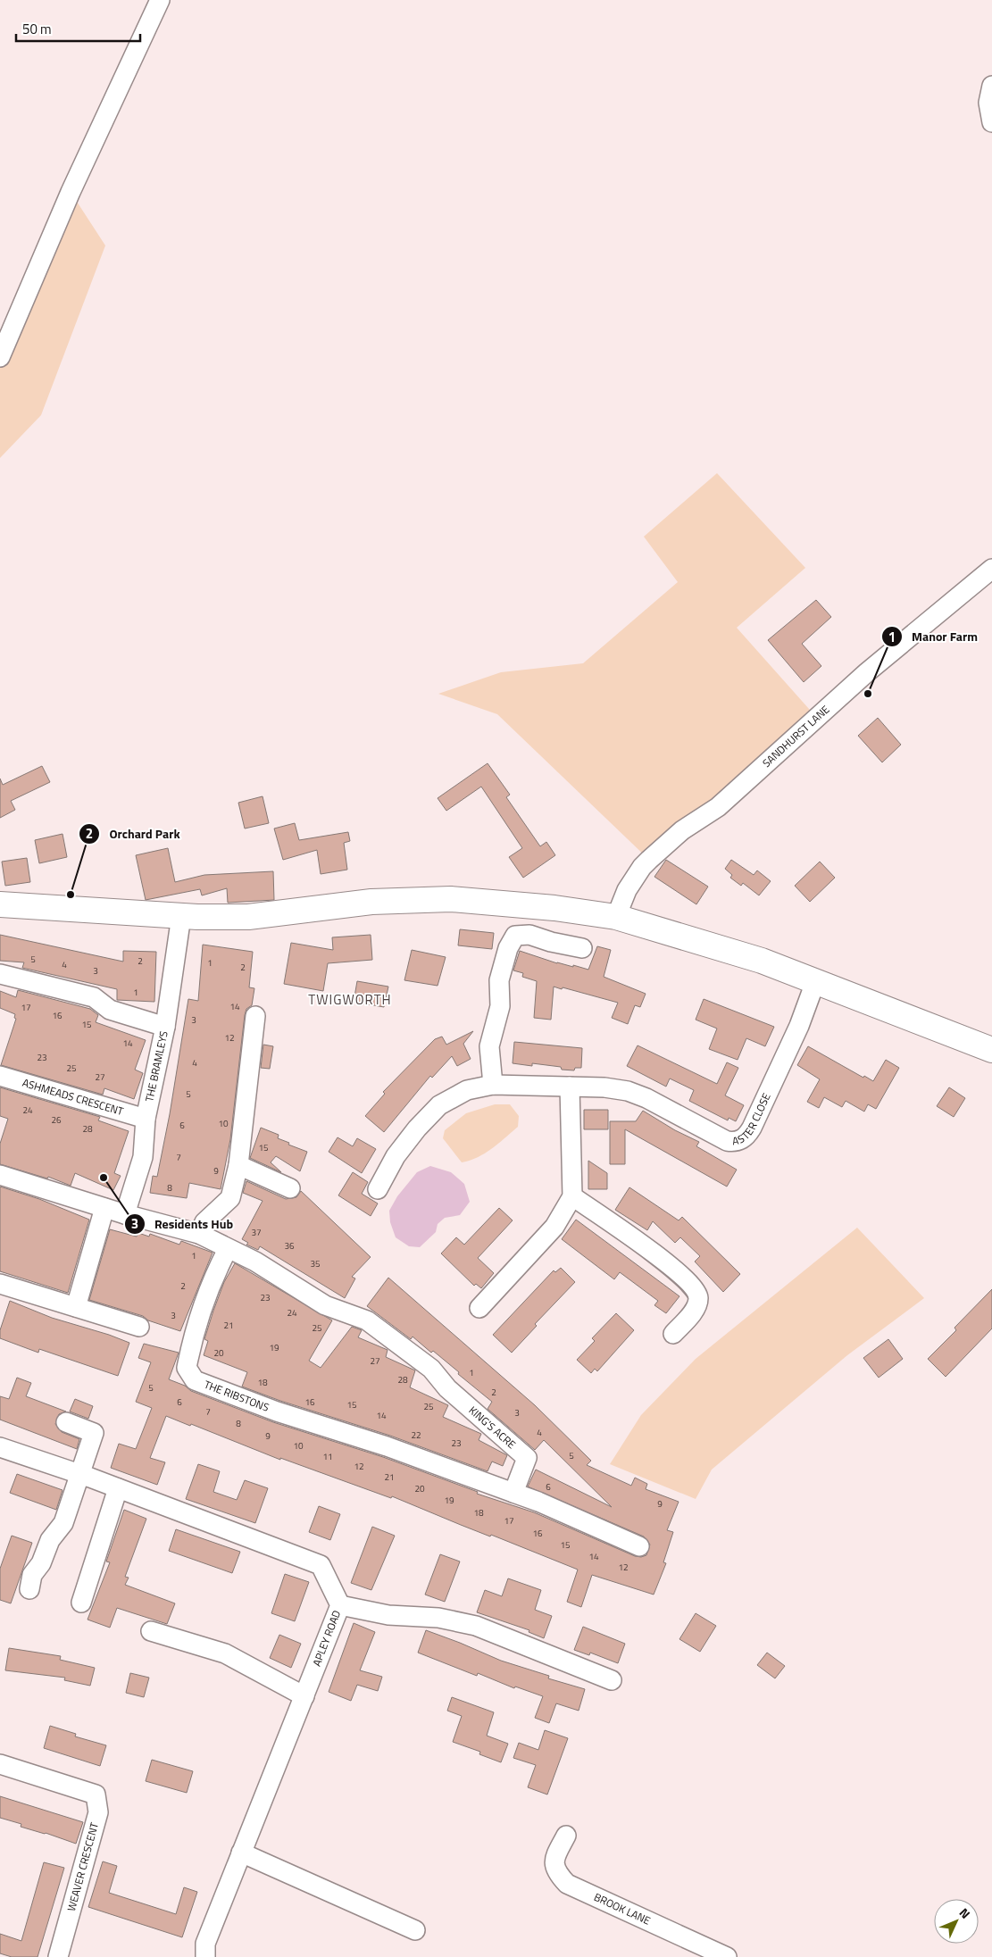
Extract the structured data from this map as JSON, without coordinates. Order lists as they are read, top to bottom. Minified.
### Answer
{"streets":{"street":["SANDHURST LANE","THE BRAMLEYS","ASHMEADS CRESCENT","ASTER CLOSE","THE RIBSTONS","KING'S ACRE","APLEY ROAD","WEAVER CRESCENT","BROOK LANE"]},"crossings":[["THE BRAMLEYS","ASHMEADS CRESCENT"],["THE RIBSTONS","KING'S ACRE"]],"districts":["TWIGWORTH"],"places":["Manor Farm","Orchard Park","Residents Hub"],"house_numbers":["5","2","1","4","2","3","1","14","17","16","3","15","12","14","23","4","25","27","5","24","26","10","6","28","15","7","9","8","37","36","1","35","2","23","24","3","21","25","19","20","27","1","28","18","5","2","6","16","15","25","7","3","14","8","4","22","9","23","10","5","11","12","21","6","20","19","9","18","17","16","15","14","12"],"scale_bar":"50 m","north":"top right"}
